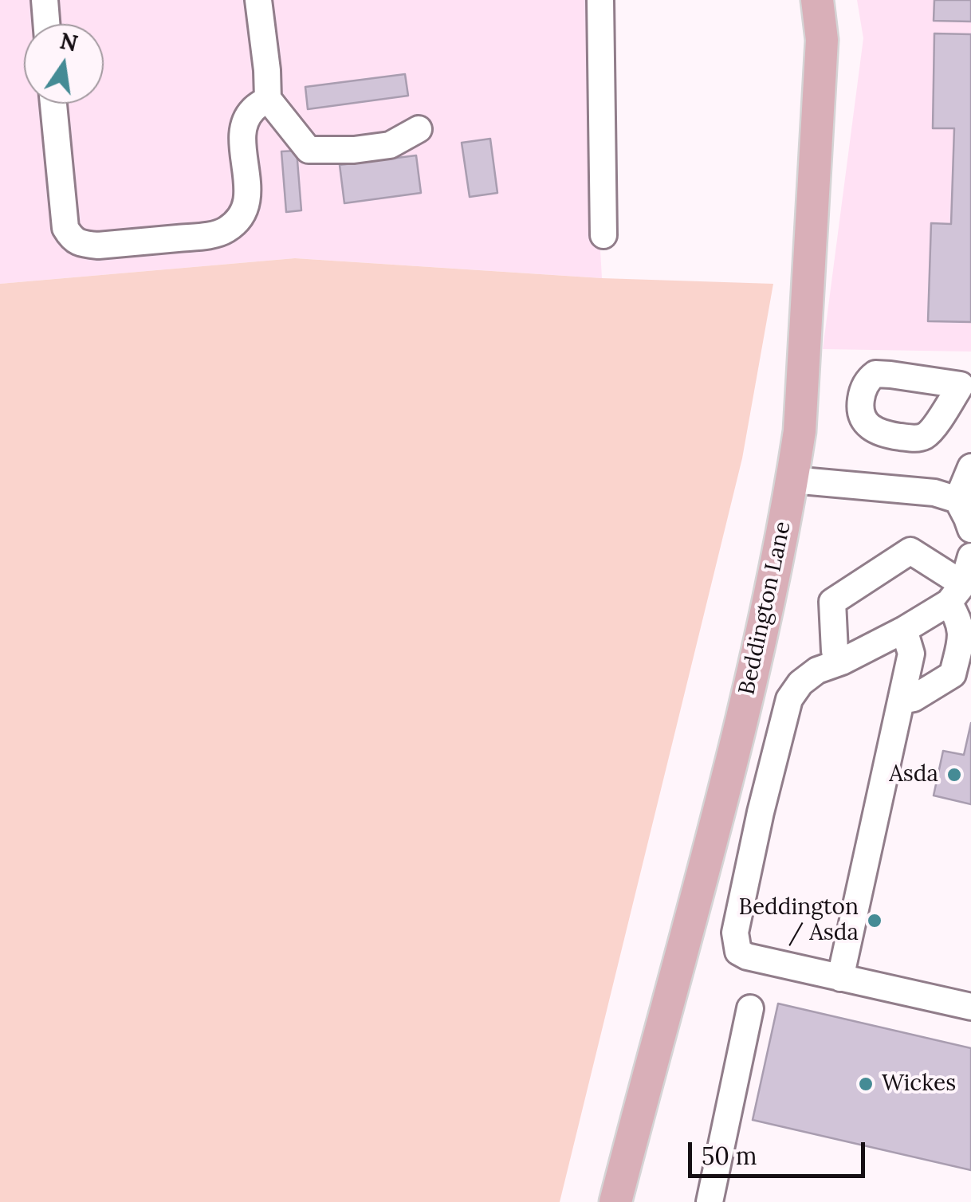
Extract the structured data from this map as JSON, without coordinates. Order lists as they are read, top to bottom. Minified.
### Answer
{"streets":{"main road":["Beddington Lane"]},"places":["Asda","Beddington / Asda","Wickes"],"scale_bar":"50 m","north":"top"}
